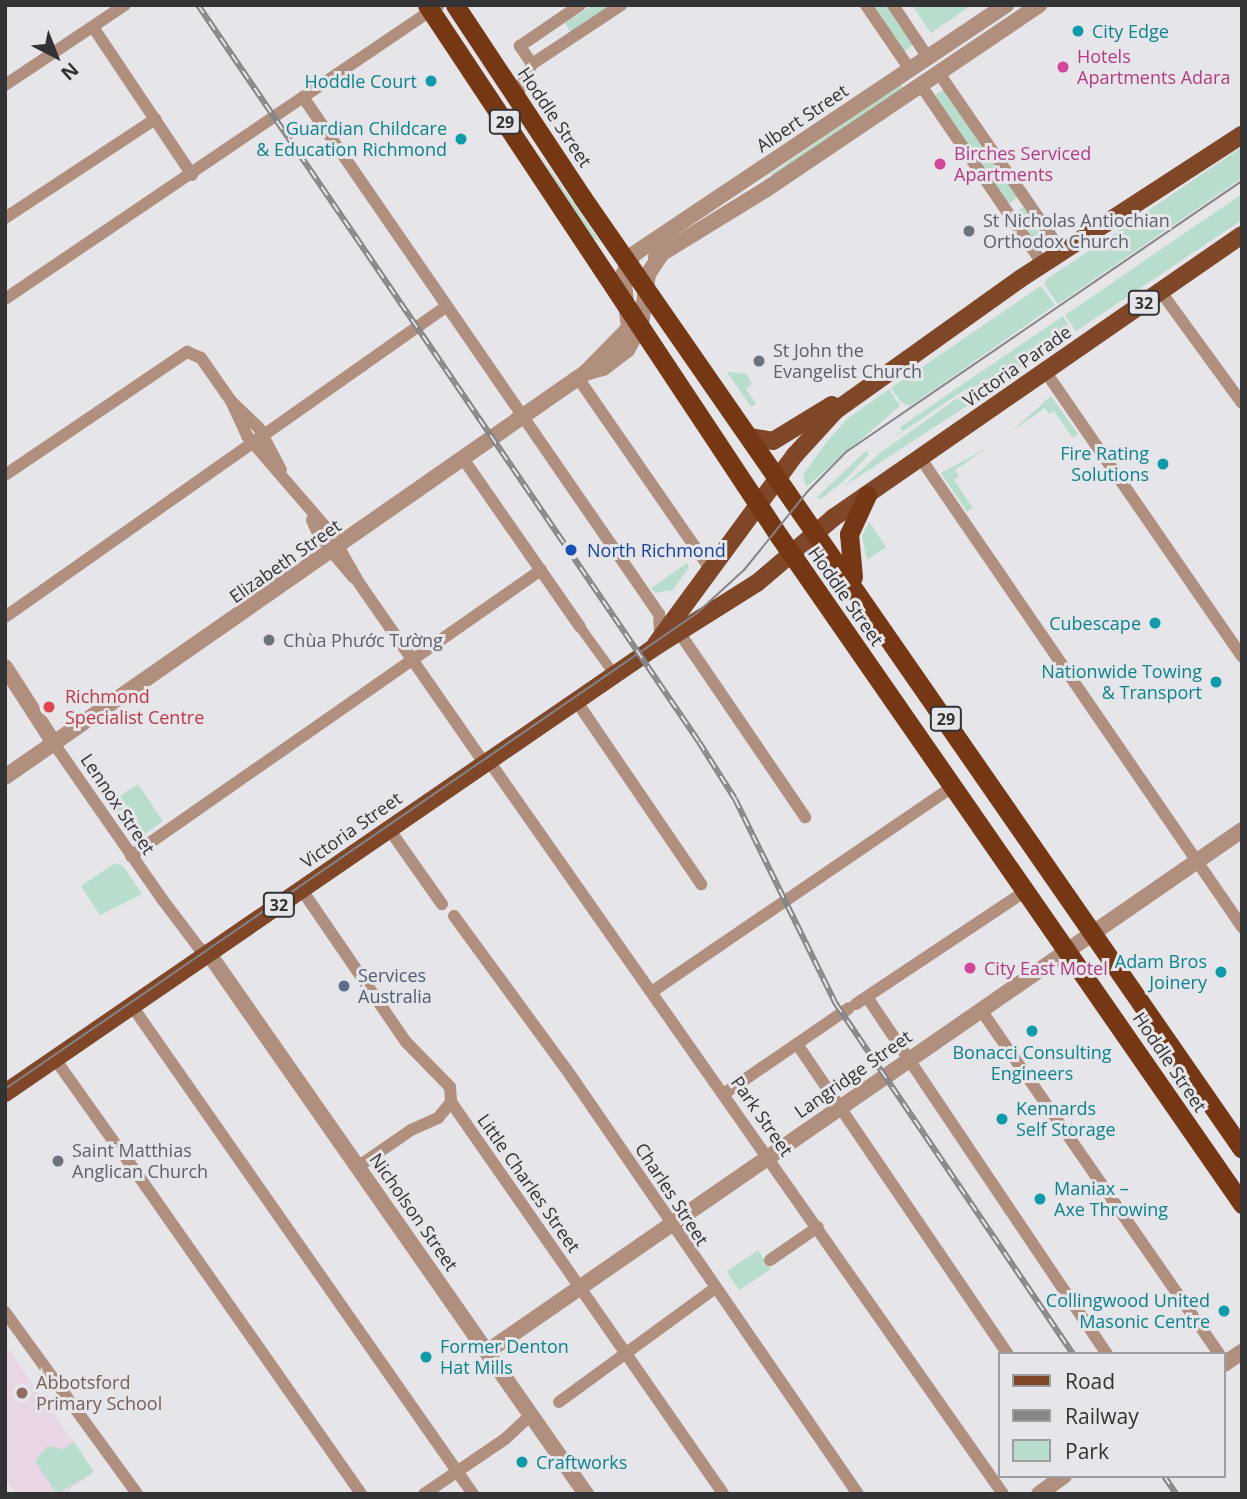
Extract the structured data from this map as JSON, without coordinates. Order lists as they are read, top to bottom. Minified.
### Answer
{"streets":{"highway":["Hoddle Street","29"],"main road":["32","Victoria Parade","Victoria Street"],"street":["Albert Street","Elizabeth Street","Lennox Street","Langridge Street","Park Street","Little Charles Street","Charles Street","Nicholson Street"]},"crossings":[["Hoddle Street","Albert Street"],["Hoddle Street","32"],["Hoddle Street","Victoria Parade"],["Hoddle Street","Elizabeth Street"],["Hoddle Street","Victoria Street"],["Hoddle Street","Langridge Street"],["32","Lennox Street"],["32","Victoria Street"],["32","Little Charles Street"],["32","Nicholson Street"],["Victoria Parade","Victoria Street"],["Elizabeth Street","Lennox Street"],["Elizabeth Street","Park Street"],["Lennox Street","Victoria Street"],["Lennox Street","Nicholson Street"],["Victoria Street","Park Street"],["Victoria Street","Nicholson Street"],["Langridge Street","Park Street"],["Langridge Street","Little Charles Street"],["Langridge Street","Charles Street"],["Langridge Street","Nicholson Street"]],"places":["City Edge","Hotels Apartments Adara","Hoddle Court","Guardian Childcare & Education Richmond","Birches Serviced Apartments","St Nicholas Antiochian Orthodox Church","St John the Evangelist Church","Fire Rating Solutions","North Richmond","Cubescape","Chùa Phước Tường","Nationwide Towing & Transport","Richmond Specialist Centre","City East Motel","Adam Bros Joinery","Services Australia","Bonacci Consulting Engineers","Kennards Self Storage","Saint Matthias Anglican Church","Maniax – Axe Throwing","Collingwood United Masonic Centre","Former Denton Hat Mills","Abbotsford Primary School","Craftworks"],"legend":["Road","Railway","Park"],"north":"bottom right"}
